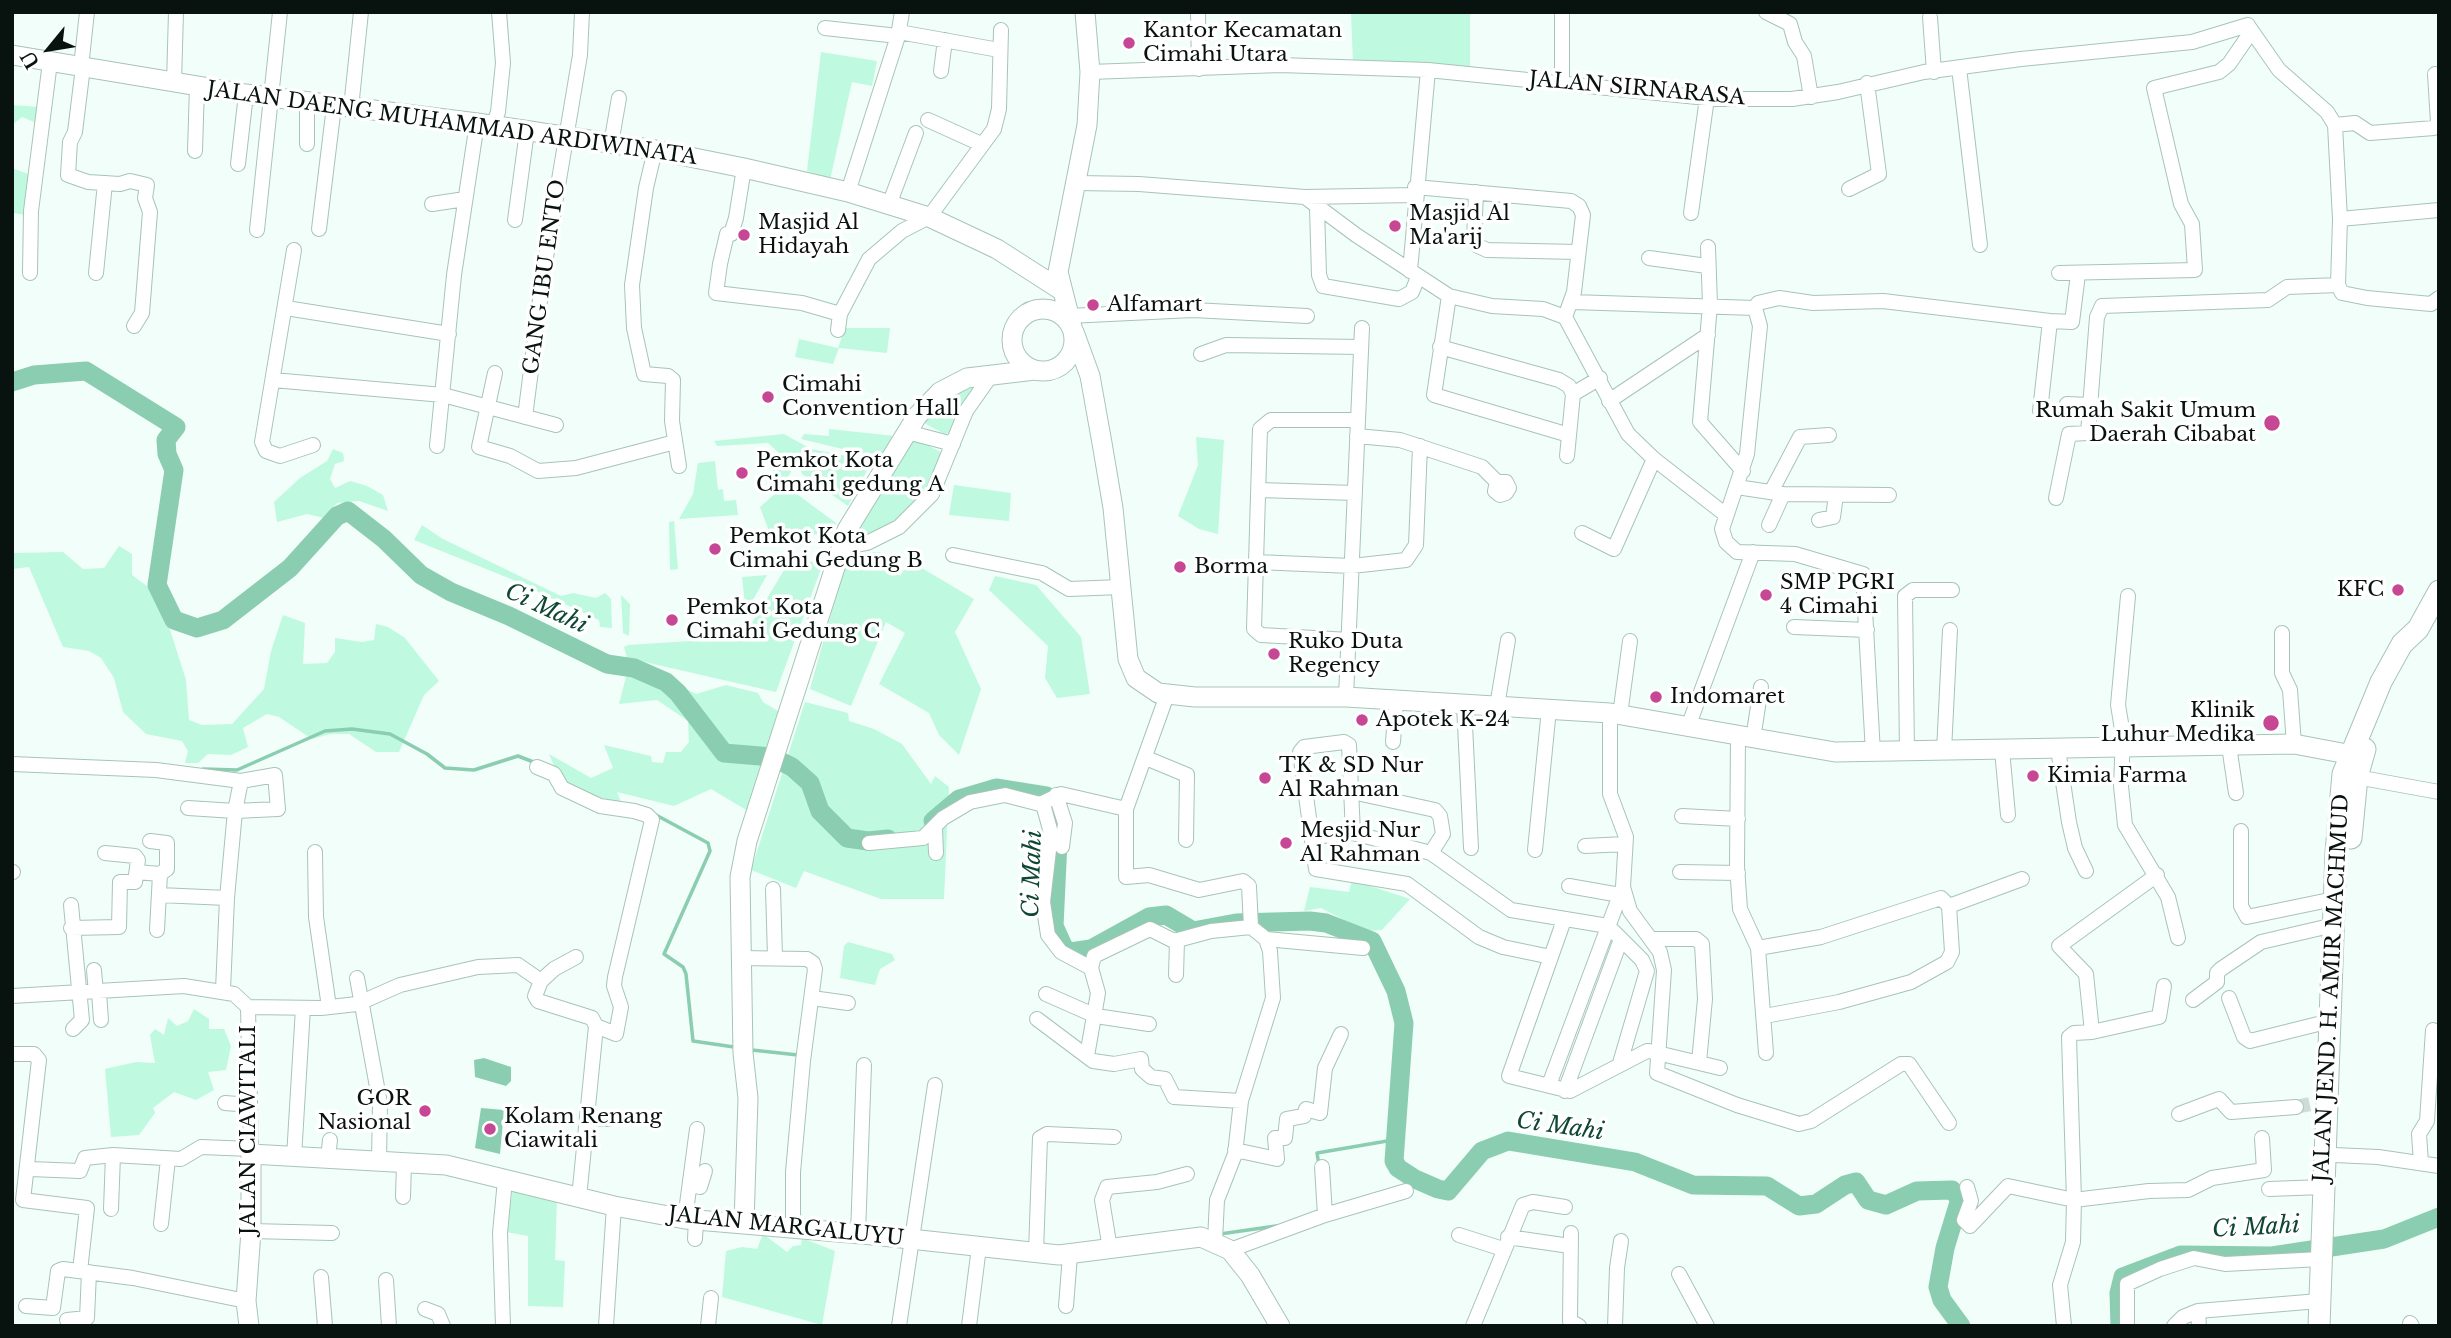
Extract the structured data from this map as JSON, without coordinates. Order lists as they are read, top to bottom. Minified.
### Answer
{"streets":{"highway":["JALAN JEND. H. AMIR MACHMUD"],"main road":["JALAN DAENG MUHAMMAD ARDIWINATA","JALAN CIAWITALI","JALAN MARGALUYU"],"street":["JALAN SIRNARASA","GANG IBU ENTO"]},"crossings":[["JALAN DAENG MUHAMMAD ARDIWINATA","GANG IBU ENTO"],["JALAN CIAWITALI","JALAN MARGALUYU"]],"water":["Ci Mahi"],"places":["Kantor Kecamatan Cimahi Utara","Masjid Al Ma'arij","Masjid Al Hidayah","Alfamart","Cimahi Convention Hall","Rumah Sakit Umum Daerah Cibabat","Pemkot Kota Cimahi gedung A","Pemkot Kota Cimahi Gedung B","Borma","KFC","SMP PGRI 4 Cimahi","Pemkot Kota Cimahi Gedung C","Ruko Duta Regency","Indomaret","Apotek K-24","Klinik Luhur Medika","Kimia Farma","TK & SD Nur Al Rahman","Mesjid Nur Al Rahman","GOR Nasional","Kolam Renang Ciawitali"],"north":"bottom left"}
